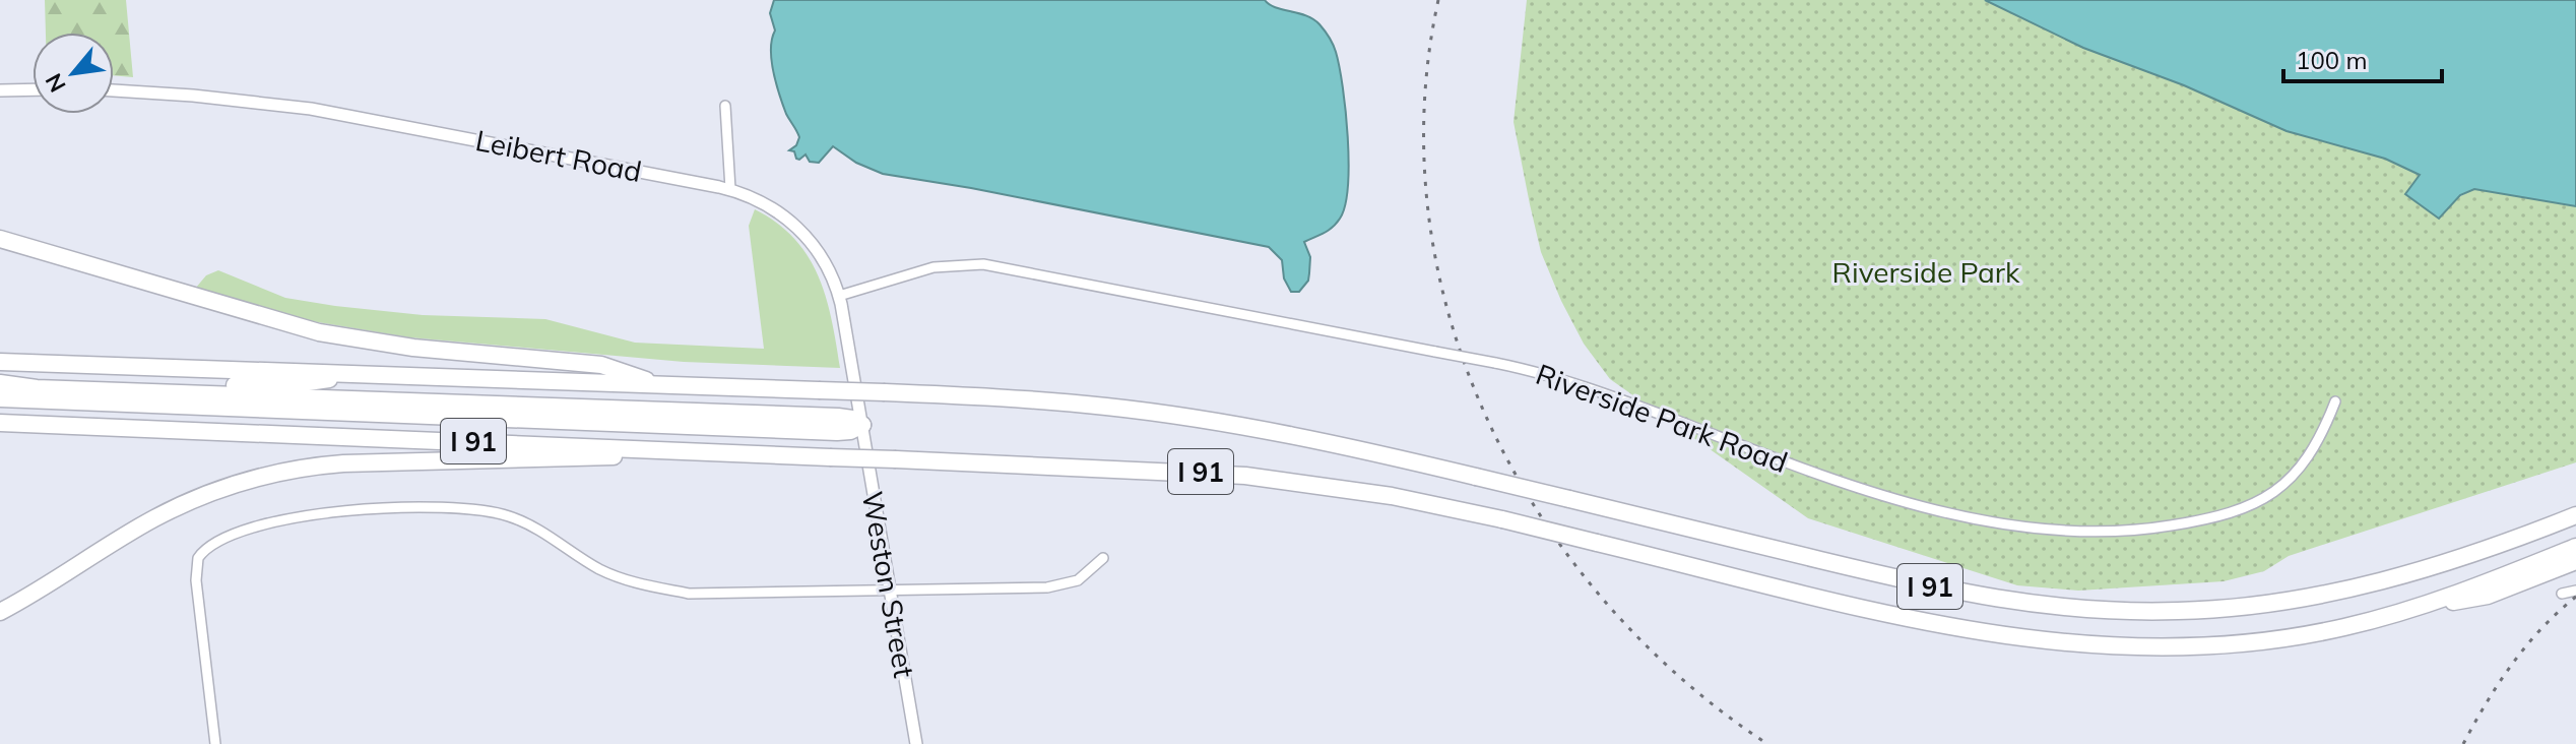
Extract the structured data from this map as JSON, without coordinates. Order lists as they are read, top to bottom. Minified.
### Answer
{"streets":{"highway":["I 91"],"street":["Leibert Road","Riverside Park Road","Weston Street"]},"crossings":[["Leibert Road","Riverside Park Road"],["Leibert Road","Weston Street"]],"parks":["Riverside Park"],"scale_bar":"100 m","north":"bottom left"}
